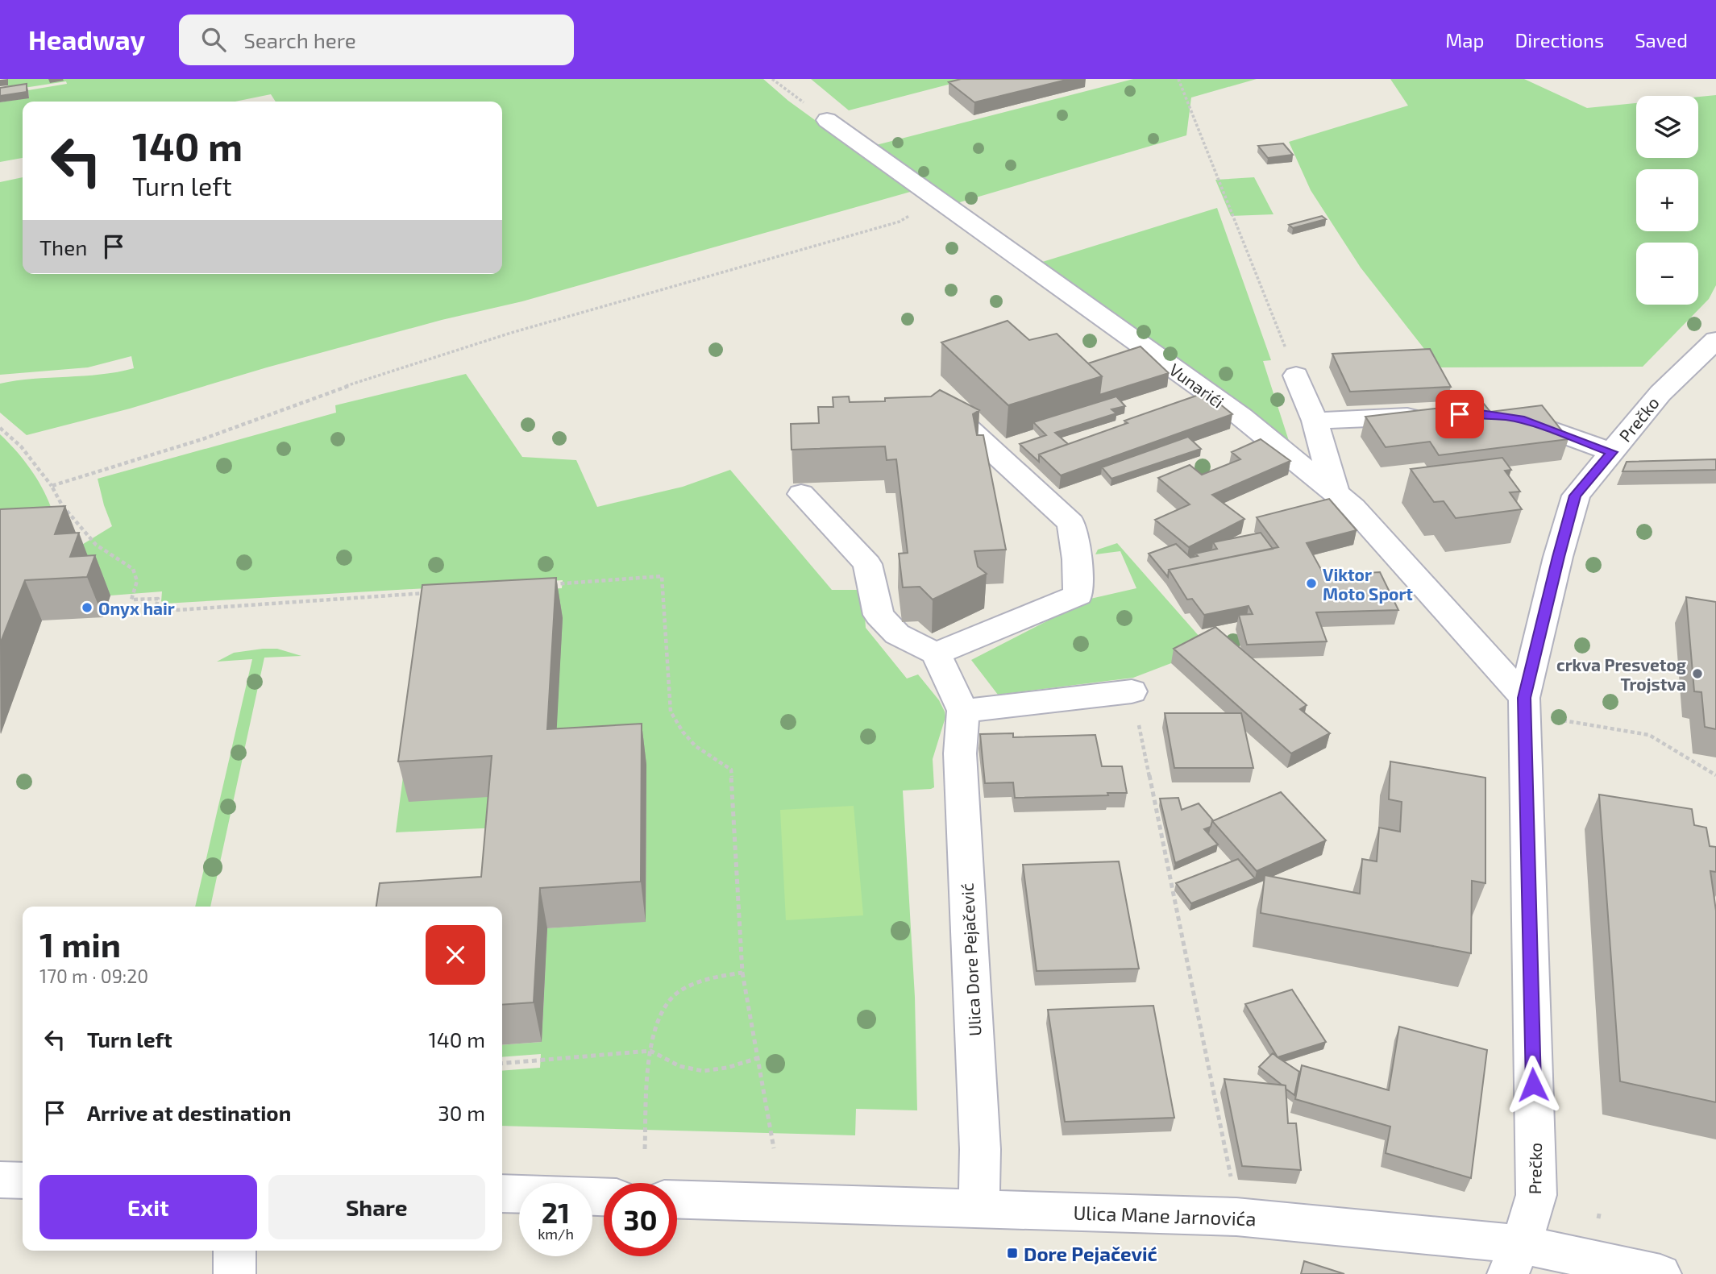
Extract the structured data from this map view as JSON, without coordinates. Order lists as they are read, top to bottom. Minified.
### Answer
{"streets":{"street":["Vunarići","Prečko","Ulica Dore Pejačević","Ulica Mane Jarnovića"]},"crossings":[["Vunarići","Prečko"],["Prečko","Ulica Mane Jarnovića"],["Ulica Dore Pejačević","Ulica Mane Jarnovića"]],"places":{"other":["Viktor Moto Sport","Onyx hair","crkva Presvetog Trojstva"],"transit":["Dore Pejačević"]},"page":{"header":"Headway","search":"Search here","nav":["Map","Directions","Saved"],"map_buttons":["+","−"],"turn":["140 m","Turn left"],"then":"Then","heading":["1 min","170 m · 09:20"],"list":[{"name":"Turn left","value":"140 m"},{"name":"Arrive at destination","value":"30 m"}],"buttons":["Exit","Share"],"speed":"21 km/h","limit":"30"}}
